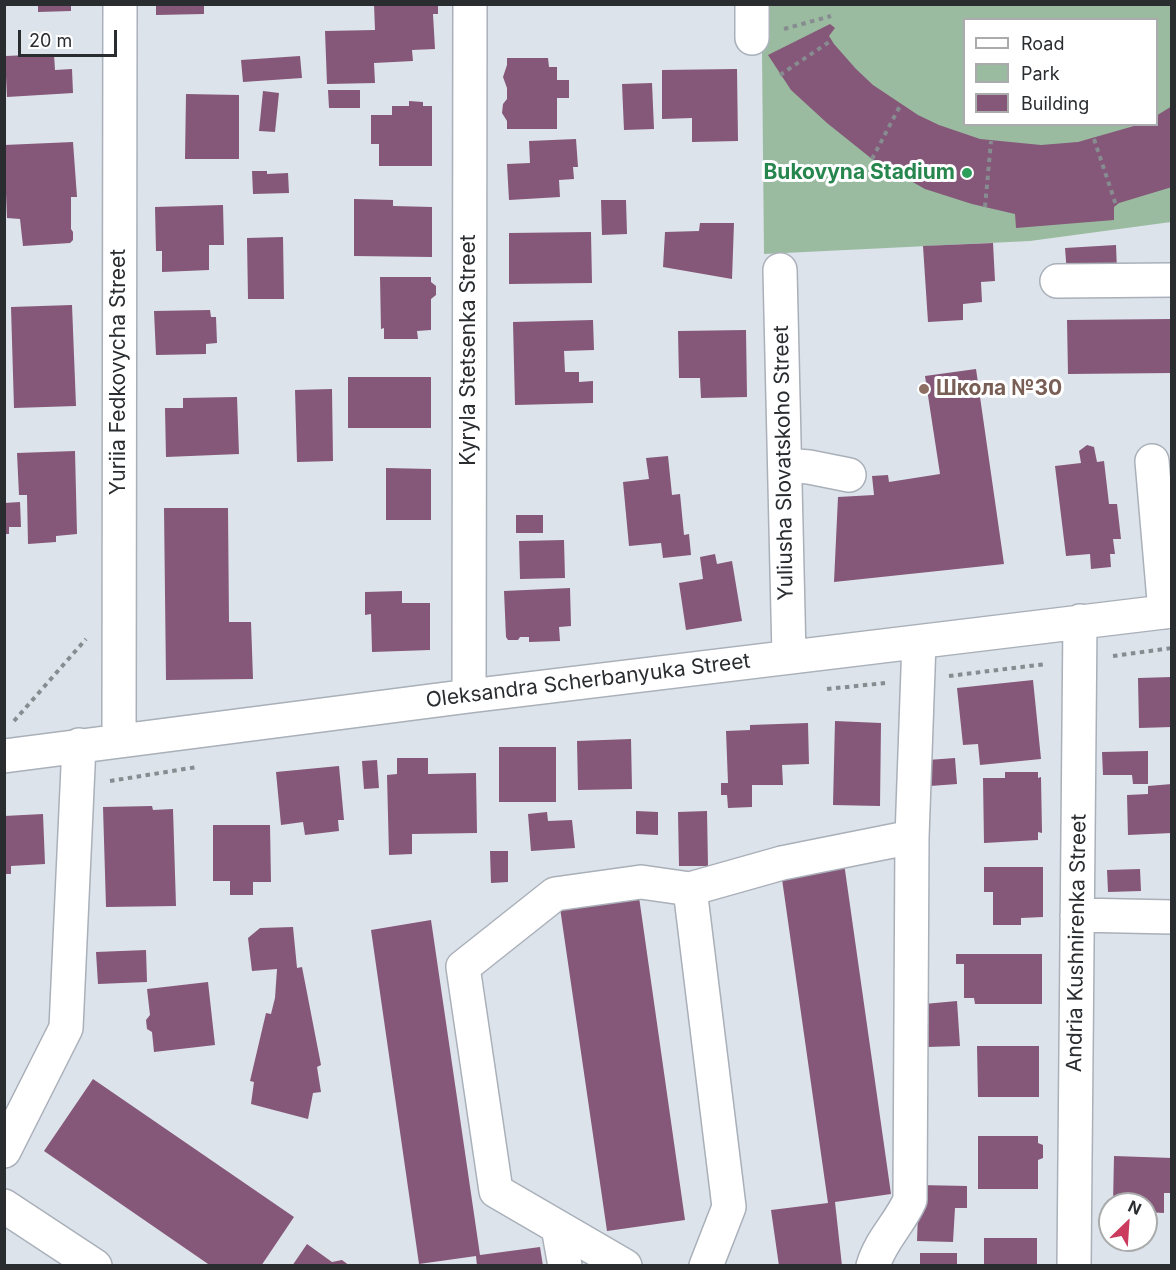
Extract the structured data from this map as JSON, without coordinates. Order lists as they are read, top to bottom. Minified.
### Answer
{"streets":{"street":["Kyryla Stetsenka Street","Yuriia Fedkovycha Street","Yuliusha Slovatskoho Street","Oleksandra Scherbanyuka Street","Andria Kushnirenka Street"]},"crossings":[["Kyryla Stetsenka Street","Oleksandra Scherbanyuka Street"],["Yuriia Fedkovycha Street","Oleksandra Scherbanyuka Street"],["Yuliusha Slovatskoho Street","Oleksandra Scherbanyuka Street"],["Oleksandra Scherbanyuka Street","Andria Kushnirenka Street"]],"places":["Bukovyna Stadium","Школа №30"],"legend":["Road","Park","Building"],"scale_bar":"20 m","north":"top right"}
